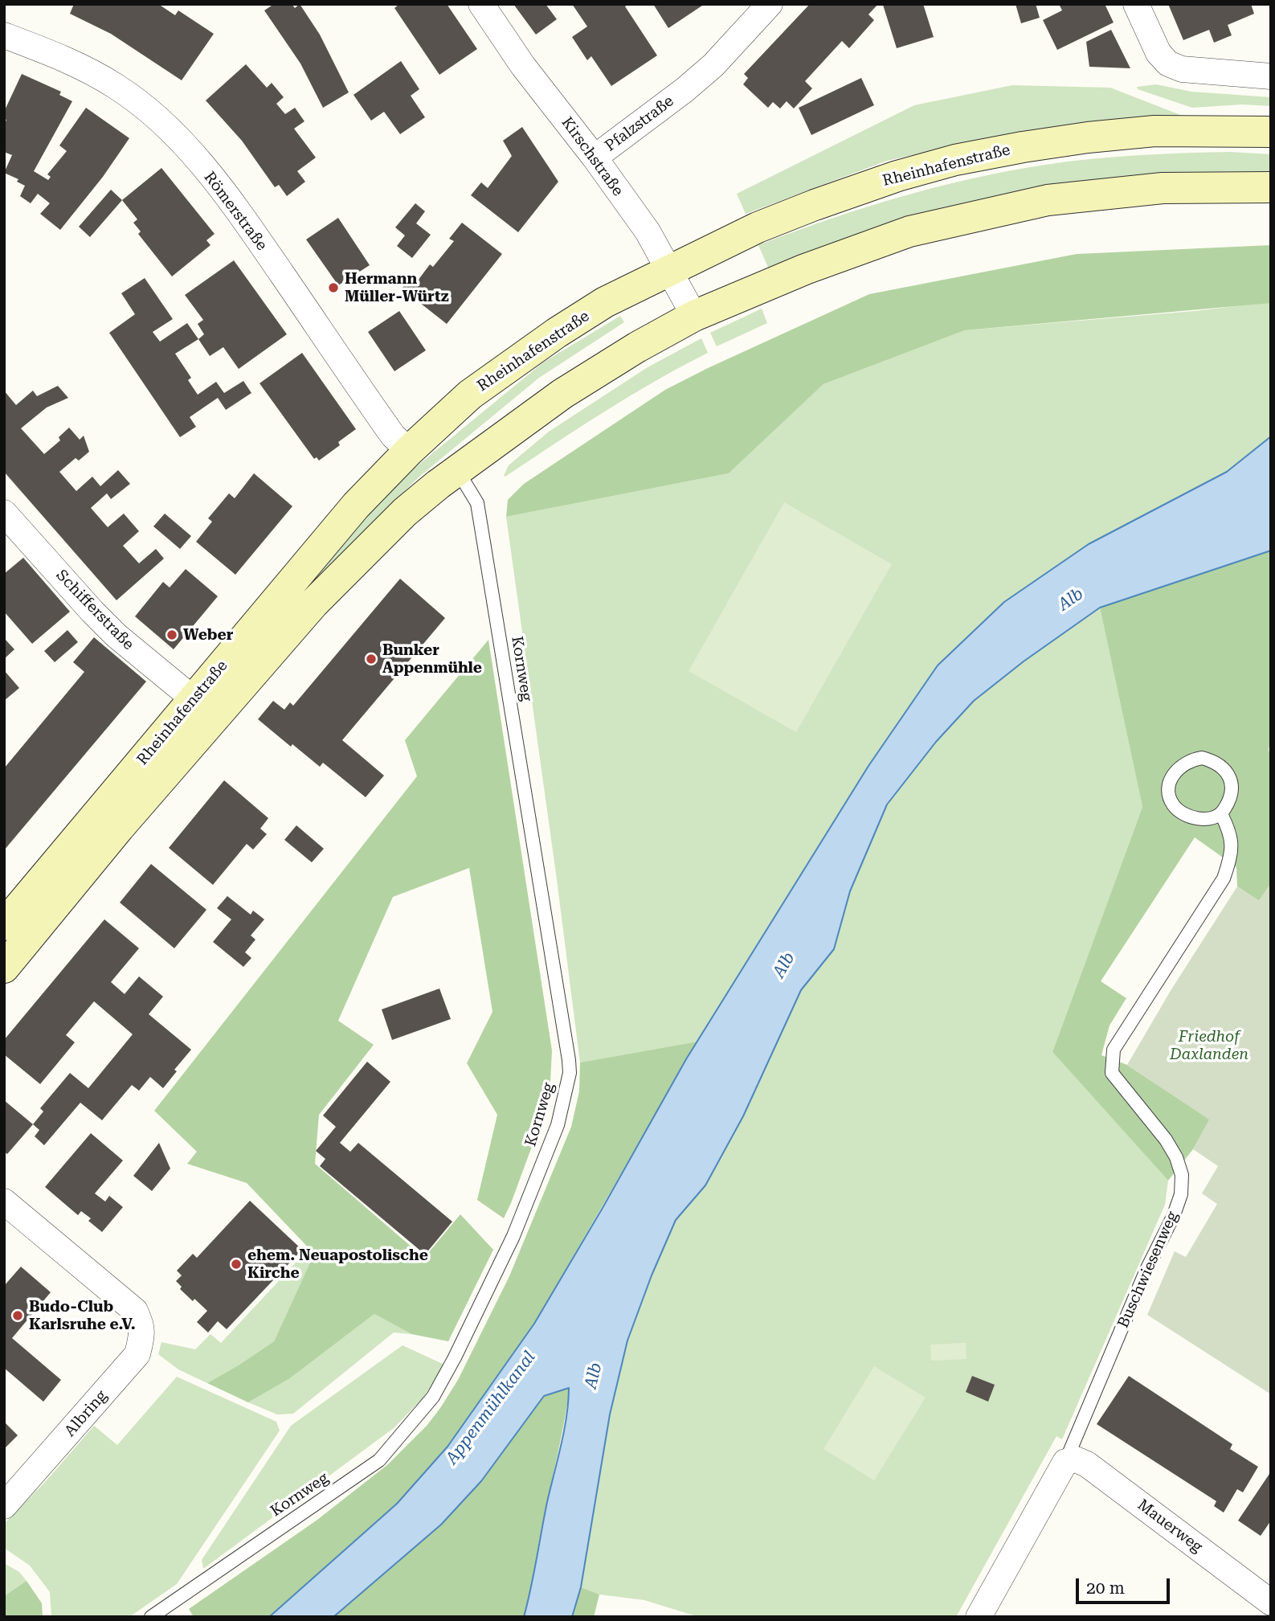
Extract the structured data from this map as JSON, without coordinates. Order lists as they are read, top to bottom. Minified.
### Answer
{"streets":{"main road":["Rheinhafenstraße"],"street":["Pfalzstraße","Kirschstraße","Römerstraße","Schifferstraße","Buschwiesenweg","Albring","Mauerweg"],"lane":["Kornweg"]},"crossings":[["Pfalzstraße","Kirschstraße"],["Kirschstraße","Rheinhafenstraße"],["Rheinhafenstraße","Römerstraße"],["Rheinhafenstraße","Schifferstraße"],["Rheinhafenstraße","Kornweg"],["Buschwiesenweg","Mauerweg"]],"water":["Alb","Appenmühlkanal"],"parks":["Friedhof Daxlanden"],"places":["Hermann Müller-Würtz","Weber","Bunker Appenmühle","ehem. Neuapostolische Kirche","Budo-Club Karlsruhe e.V."],"scale_bar":"20 m"}
